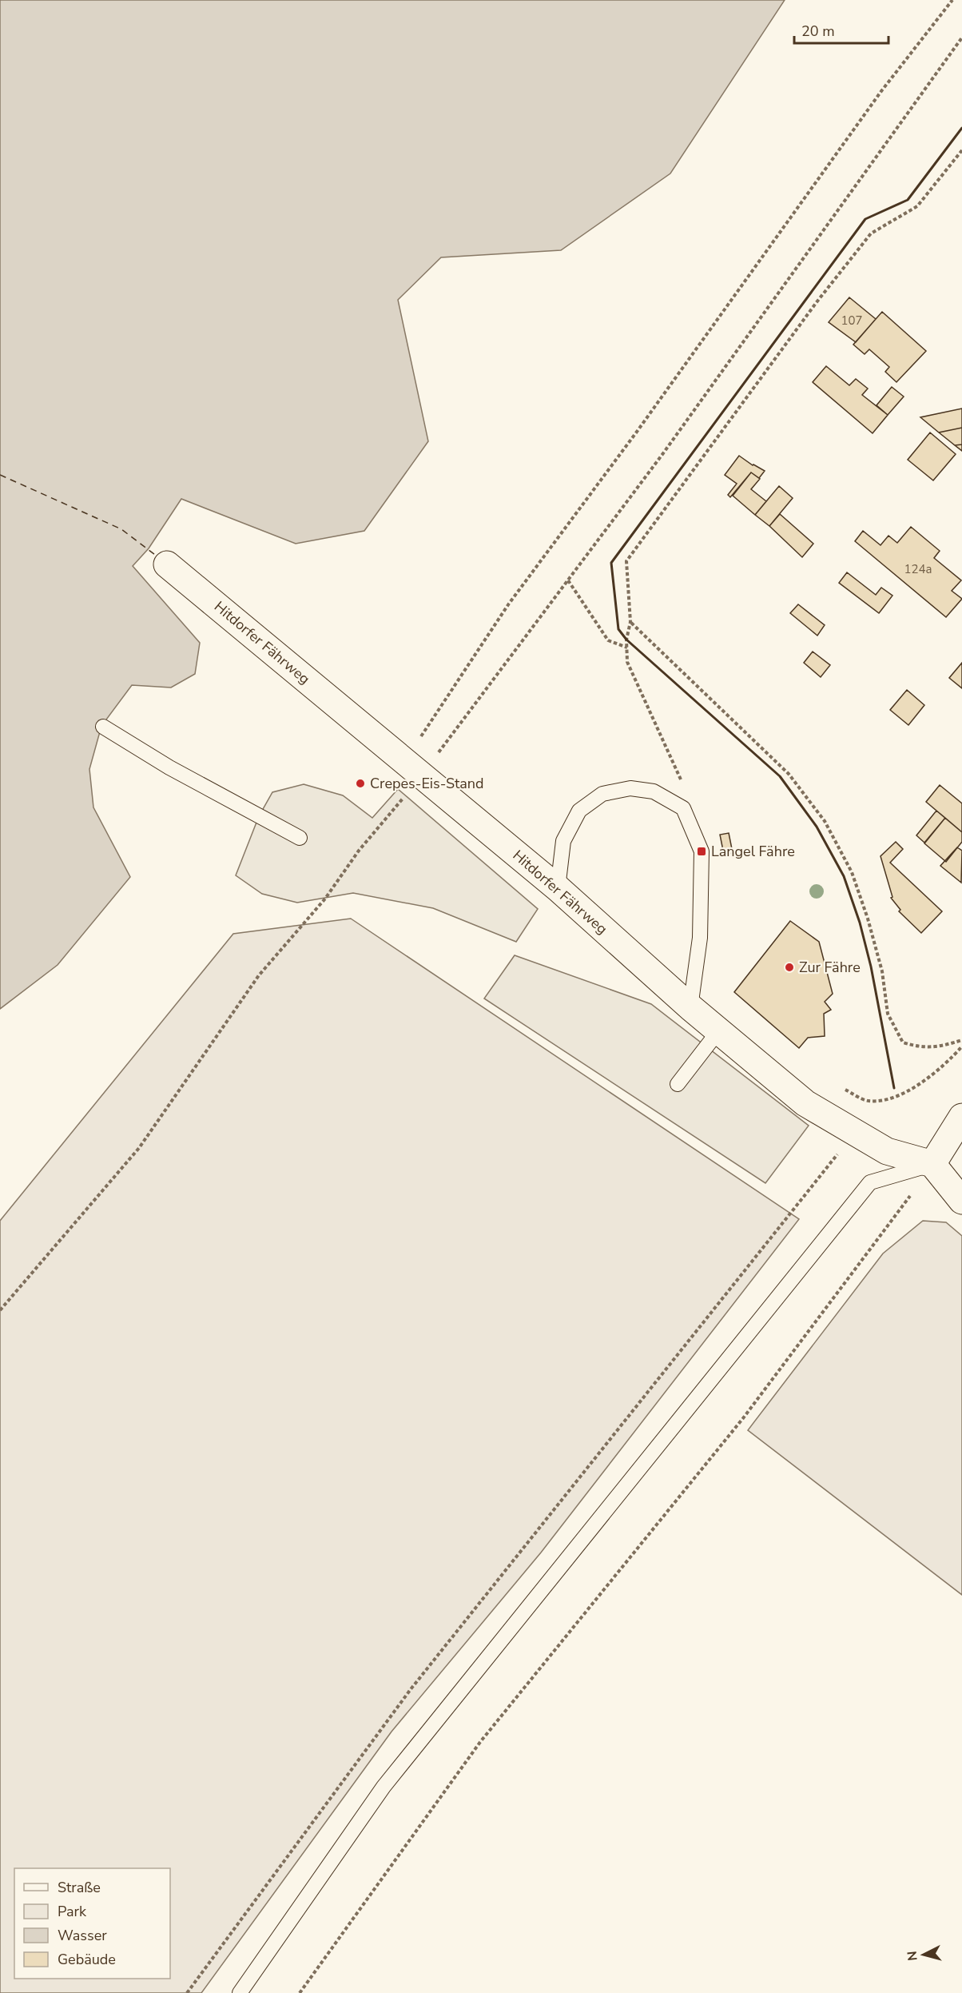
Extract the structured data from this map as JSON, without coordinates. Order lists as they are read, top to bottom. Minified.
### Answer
{"streets":{"street":["Hitdorfer Fährweg"]},"places":{"other":["Crepes-Eis-Stand","Zur Fähre"],"transit":["Langel Fähre"]},"house_numbers":["107","124a"],"legend":["Straße","Park","Wasser","Gebäude"],"scale_bar":"20 m","north":"left"}
